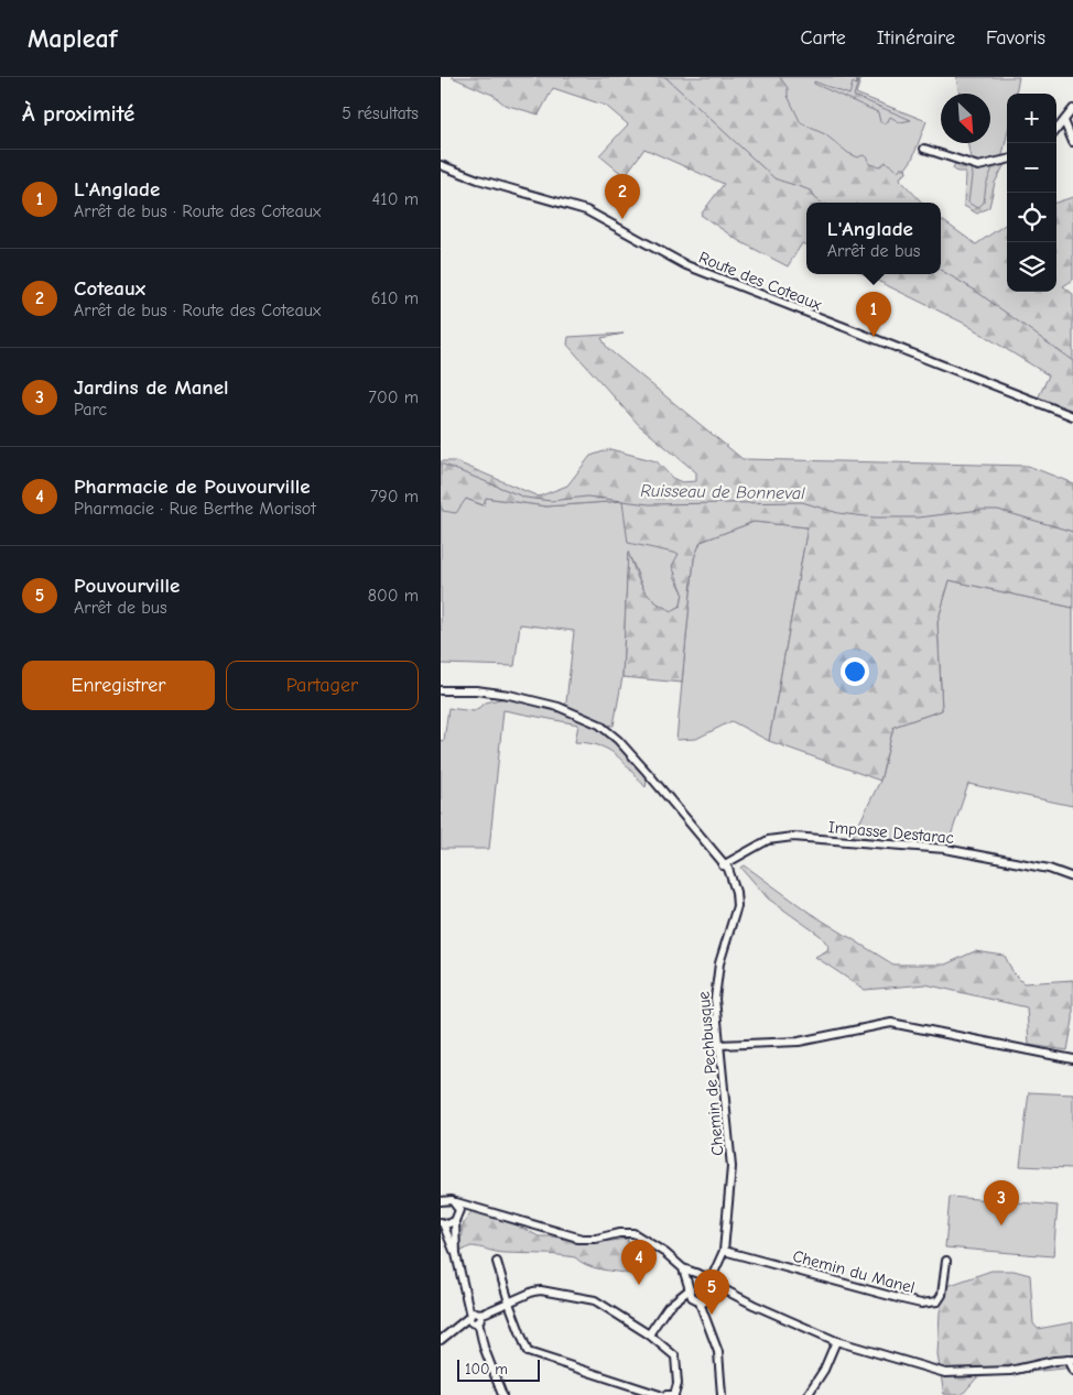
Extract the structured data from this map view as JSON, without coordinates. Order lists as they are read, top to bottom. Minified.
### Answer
{"streets":{"street":["Route des Coteaux","Impasse Destarac","Chemin de Pechbusque","Chemin du Manel"]},"crossings":[["Impasse Destarac","Chemin de Pechbusque"],["Chemin de Pechbusque","Chemin du Manel"]],"water":["Ruisseau de Bonneval"],"scale_bar":"100 m","north":"bottom right","page":{"header":"Mapleaf","nav":["Carte","Itinéraire","Favoris"],"heading":["À proximité","5 résultats"],"map_buttons":["+","−"],"list":[{"mark":"1","name":"L'Anglade","note":"Arrêt de bus · Route des Coteaux","value":"410 m"},{"mark":"2","name":"Coteaux","note":"Arrêt de bus · Route des Coteaux","value":"610 m"},{"mark":"3","name":"Jardins de Manel","note":"Parc","value":"700 m"},{"mark":"4","name":"Pharmacie de Pouvourville","note":"Pharmacie · Rue Berthe Morisot","value":"790 m"},{"mark":"5","name":"Pouvourville","note":"Arrêt de bus","value":"800 m"}],"pins":["2","1","3","4","5"],"popup":["L'Anglade","Arrêt de bus"],"buttons":["Enregistrer","Partager"],"scale":"100 m"}}
